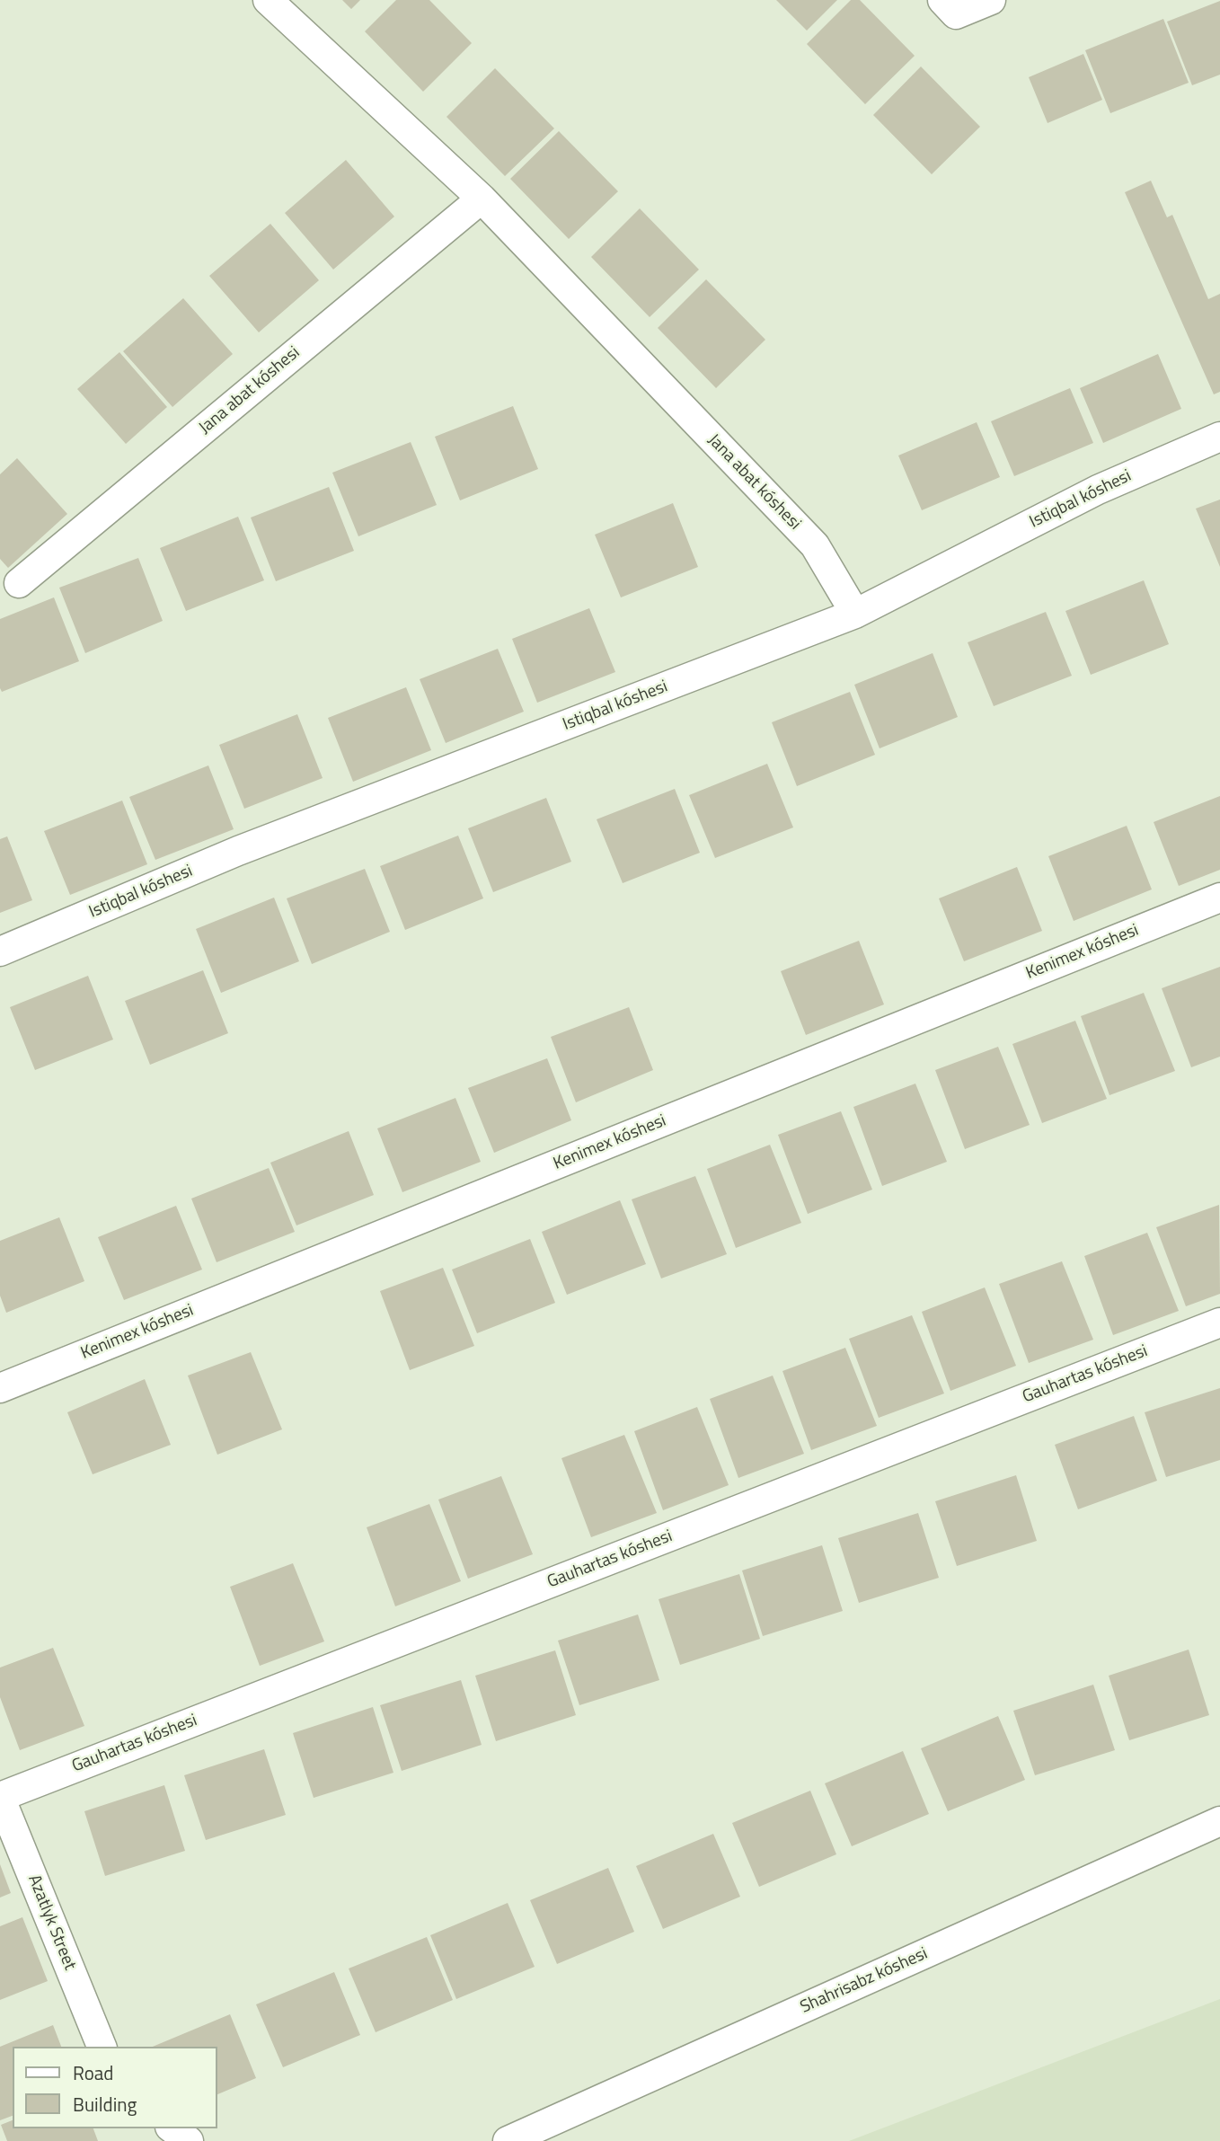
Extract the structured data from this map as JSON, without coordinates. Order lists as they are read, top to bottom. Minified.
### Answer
{"streets":{"street":["Jana abat kóshesi","Istiqbal kóshesi","Kenimex kóshesi","Gauhartas kóshesi","Azatlyk Street","Shahrisabz kóshesi"]},"crossings":[["Jana abat kóshesi","Istiqbal kóshesi"],["Gauhartas kóshesi","Azatlyk Street"]],"legend":["Road","Building"]}
